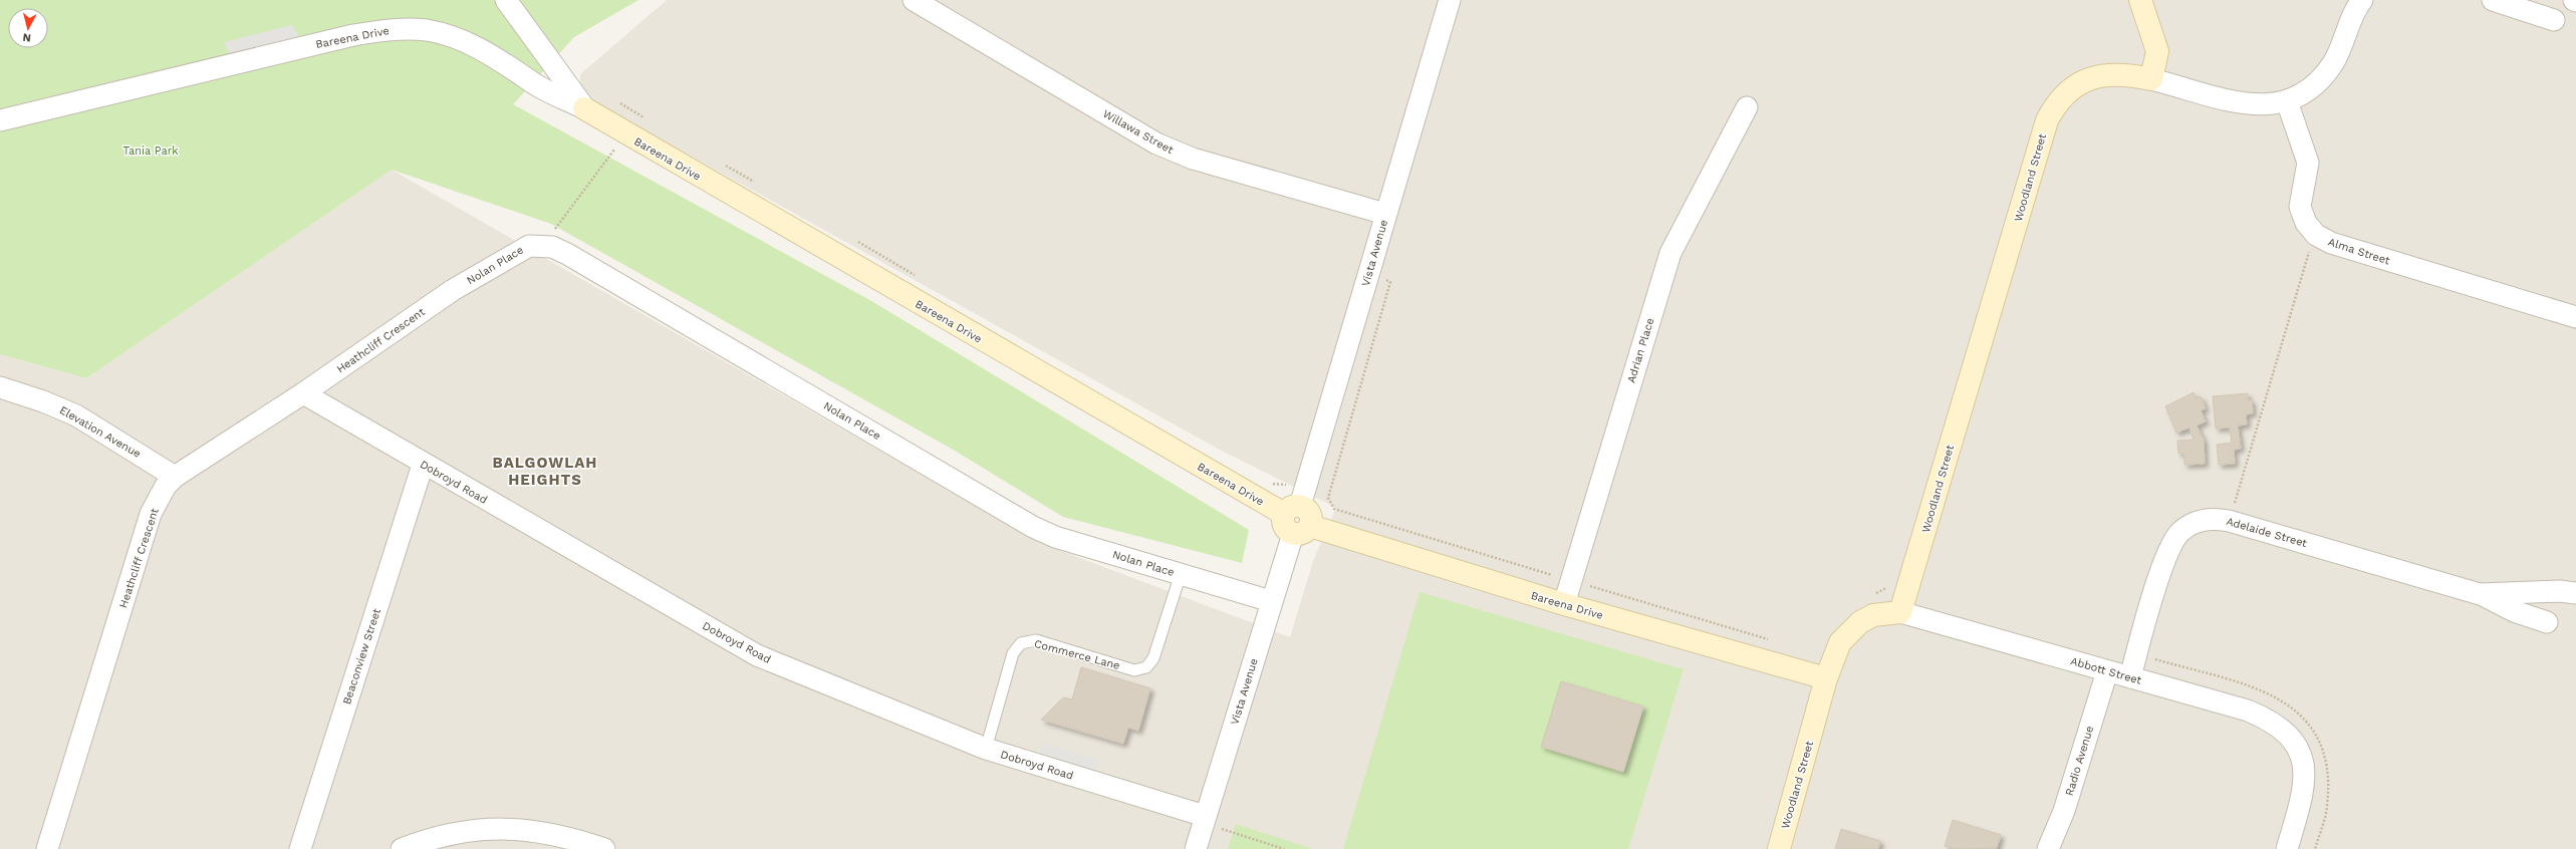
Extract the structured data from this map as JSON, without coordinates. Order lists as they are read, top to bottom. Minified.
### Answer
{"streets":{"street":["Bareena Drive","Willawa Street","Woodland Street","Alma Street","Vista Avenue","Nolan Place","Heathcliff Crescent","Adrian Place","Elevation Avenue","Dobroyd Road","Adelaide Street","Beaconview Street","Abbott Street","Radio Avenue"],"lane":["Commerce Lane"]},"crossings":[["Bareena Drive","Woodland Street"],["Bareena Drive","Vista Avenue"],["Bareena Drive","Adrian Place"],["Willawa Street","Vista Avenue"],["Woodland Street","Abbott Street"],["Vista Avenue","Nolan Place"],["Vista Avenue","Dobroyd Road"],["Nolan Place","Heathcliff Crescent"],["Nolan Place","Commerce Lane"],["Heathcliff Crescent","Elevation Avenue"],["Heathcliff Crescent","Dobroyd Road"],["Dobroyd Road","Commerce Lane"],["Dobroyd Road","Beaconview Street"],["Adelaide Street","Abbott Street"],["Abbott Street","Radio Avenue"]],"districts":["BALGOWLAH HEIGHTS"],"parks":["Tania Park"],"north":"bottom"}
